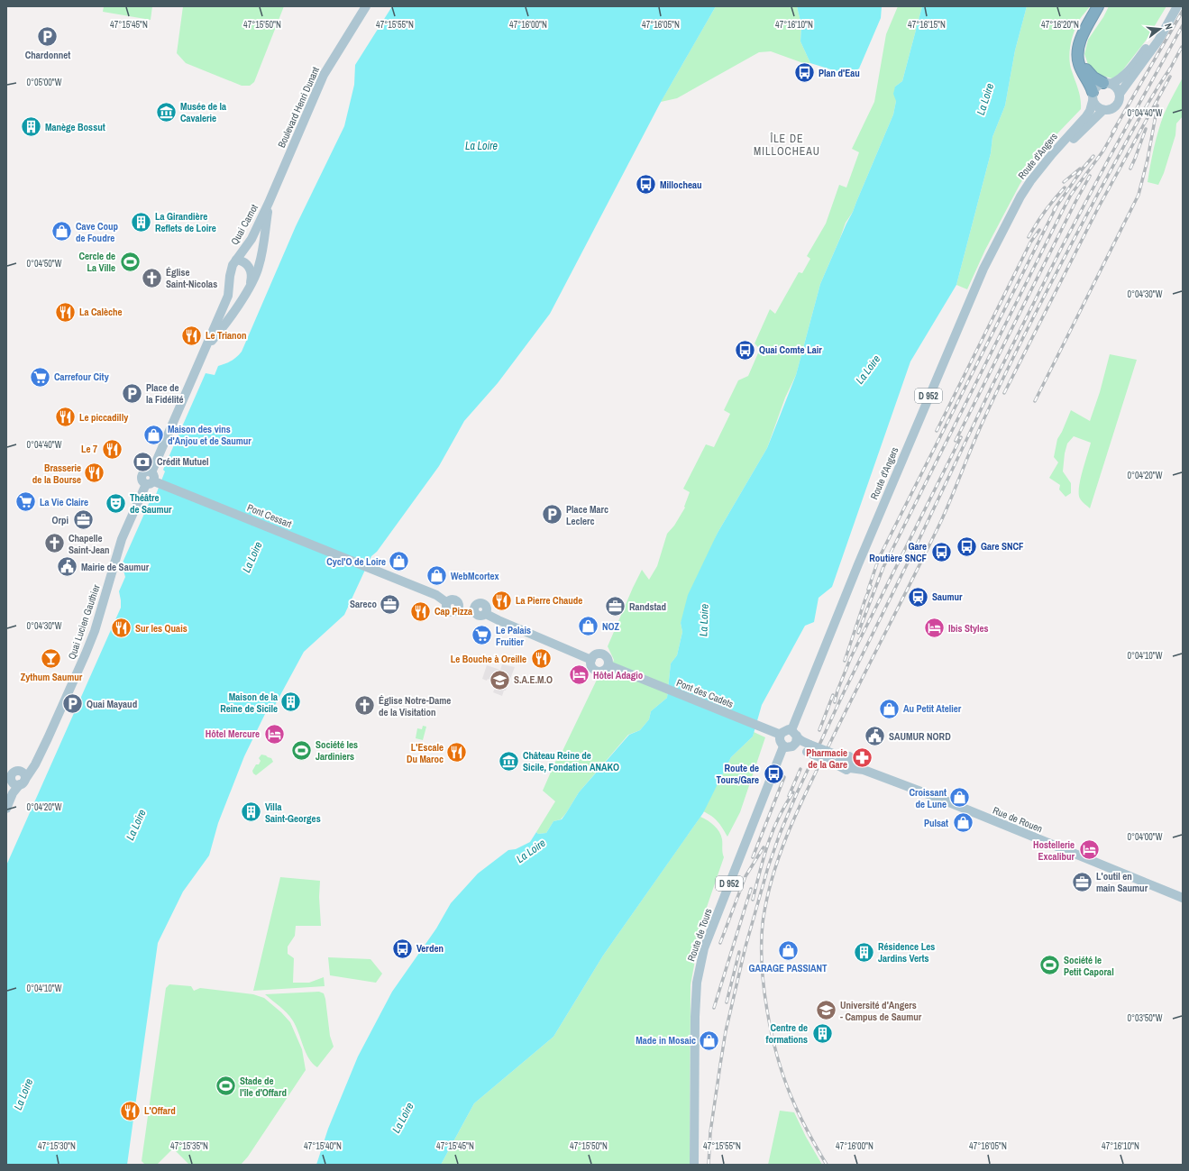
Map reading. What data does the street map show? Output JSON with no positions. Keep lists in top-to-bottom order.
{
  "streets": {
    "main road": [
      "Boulevard Henri Dunant",
      "Route d'Angers",
      "Quai Carnot",
      "D 952",
      "Pont Cessart",
      "Quai Lucien Gauthier",
      "Pont des Cadets",
      "Rue de Rouen",
      "Route de Tours"
    ]
  },
  "crossings": [
    ["Boulevard Henri Dunant", "Quai Carnot"],
    ["Route d'Angers", "Pont des Cadets"],
    ["Route d'Angers", "Route de Tours"],
    ["Quai Carnot", "Pont Cessart"],
    ["Quai Carnot", "Quai Lucien Gauthier"],
    ["Pont Cessart", "Quai Lucien Gauthier"],
    ["Pont Cessart", "Pont des Cadets"],
    ["Pont des Cadets", "Route de Tours"]
  ],
  "districts": ["ÎLE DE MILLOCHEAU"],
  "water": ["La Loire"],
  "places": {
    "parking": [
      "Chardonnet",
      "Place de la Fidélité",
      "Place Marc Leclerc",
      "Quai Mayaud"
    ],
    "bus stop": [
      "Plan d'Eau",
      "Millocheau",
      "Quai Comte Lair",
      "Gare SNCF",
      "Gare Routière SNCF",
      "Route de Tours/Gare",
      "Verden"
    ],
    "museum": ["Musée de la Cavalerie", "Château Reine de Sicile, Fondation ANAKO"],
    "building": [
      "Manège Bossut",
      "La Girandière Reflets de Loire",
      "Maison de la Reine de Sicile",
      "Villa Saint-Georges",
      "Résidence Les Jardins Verts",
      "Centre de formations"
    ],
    "shop": [
      "Cave Coup de Foudre",
      "Maison des vins d'Anjou et de Saumur",
      "Cycl'O de Loire",
      "WebMcortex",
      "NOZ",
      "Au Petit Atelier",
      "Croissant de Lune",
      "Pulsat",
      "GARAGE PASSIANT",
      "Made in Mosaic"
    ],
    "sports": [
      "Cercle de La Ville",
      "Société les Jardiniers",
      "Société le Petit Caporal",
      "Stade de l'île d'Offard"
    ],
    "church": ["Église Saint-Nicolas", "Chapelle Saint-Jean", "Église Notre-Dame de la Visitation"],
    "restaurant": [
      "La Calèche",
      "Le Trianon",
      "Le piccadilly",
      "Le 7",
      "Brasserie de la Bourse",
      "La Pierre Chaude",
      "Cap Pizza",
      "Sur les Quais",
      "Le Bouche à Oreille",
      "L'Escale Du Maroc",
      "L'Offard"
    ],
    "supermarket": ["Carrefour City", "La Vie Claire", "Le Palais Fruitier"],
    "bank": ["Crédit Mutuel"],
    "theatre": ["Théâtre de Saumur"],
    "office": [
      "Orpi",
      "Sareco",
      "Randstad",
      "L'outil en main Saumur"
    ],
    "public building": ["Mairie de Saumur", "SAUMUR NORD"],
    "station": ["Saumur"],
    "hotel": [
      "Ibis Styles",
      "Hôtel Adagio",
      "Hôtel Mercure",
      "Hostellerie Excalibur"
    ],
    "bar": ["Zythum Saumur"],
    "school or university": ["S.A.E.M.O", "Université d'Angers - Campus de Saumur"],
    "pharmacy": ["Pharmacie de la Gare"]
  },
  "north": "right",
  "coordinates": [
    "47°15'45\"N",
    "47°15'50\"N",
    "47°15'55\"N",
    "47°16'00\"N",
    "47°16'05\"N",
    "47°16'10\"N",
    "47°16'15\"N",
    "47°16'20\"N",
    "0°05'00\"W",
    "0°04'40\"W",
    "0°04'50\"W",
    "0°04'30\"W",
    "0°04'20\"W",
    "0°04'10\"W",
    "0°04'00\"W",
    "0°03'50\"W",
    "47°15'30\"N",
    "47°15'35\"N",
    "47°15'40\"N"
  ]
}
